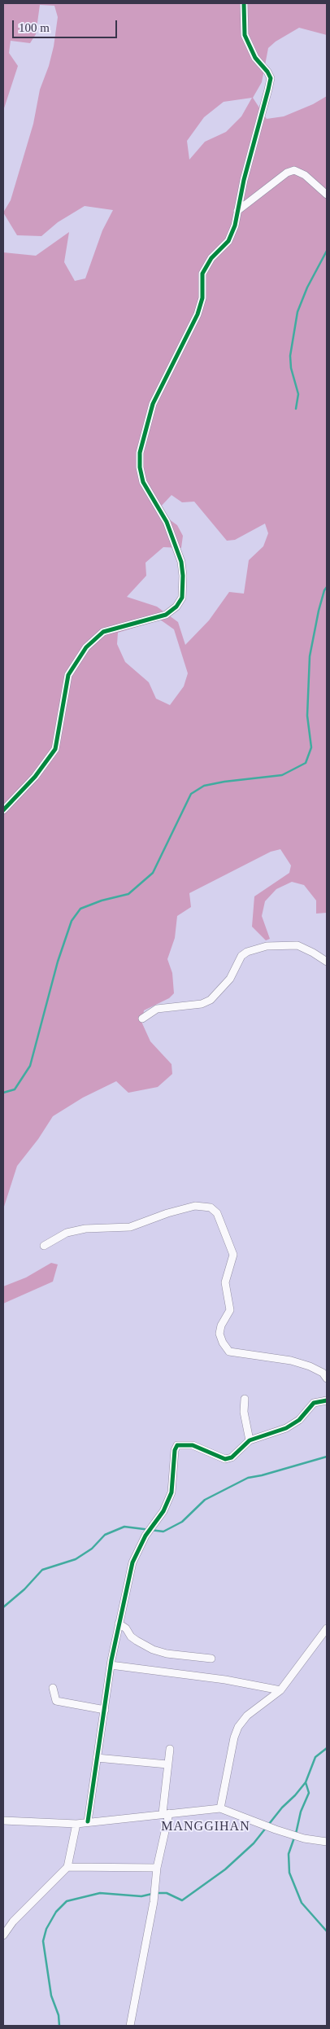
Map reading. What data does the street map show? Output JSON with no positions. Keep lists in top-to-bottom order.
{
  "districts": ["MANGGIHAN"],
  "scale_bar": "100 m"
}
